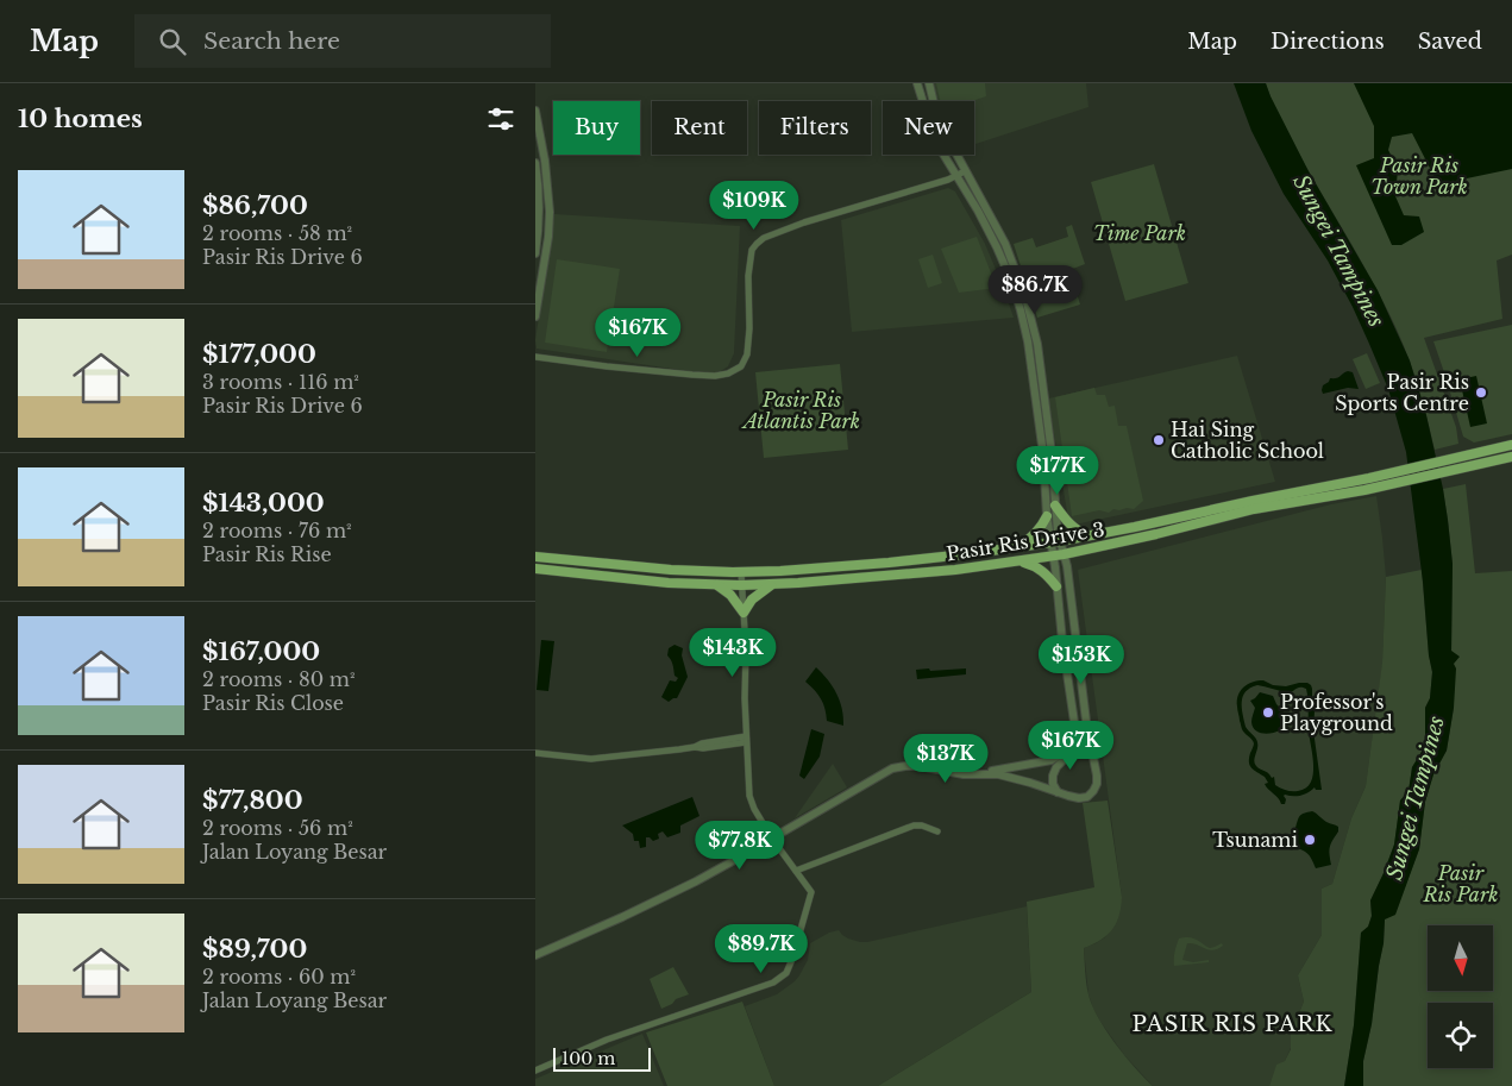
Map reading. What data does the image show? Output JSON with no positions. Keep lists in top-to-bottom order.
{
  "streets": {
    "main road": ["Pasir Ris Drive 3"]
  },
  "districts": ["PASIR RIS PARK"],
  "water": ["Sungei Tampines"],
  "parks": [
    "Pasir Ris Town Park",
    "Time Park",
    "Pasir Ris Atlantis Park",
    "Pasir Ris Park"
  ],
  "places": [
    "Pasir Ris Sports Centre",
    "Hai Sing Catholic School",
    "Professor's Playground",
    "Tsunami"
  ],
  "scale_bar": "100 m",
  "north": "bottom",
  "page": {
    "header": "Map",
    "search": "Search here",
    "nav": ["Map", "Directions", "Saved"],
    "heading": "10 homes",
    "chip": [
      "Buy",
      "Rent",
      "Filters",
      "New"
    ],
    "list": [
      {
        "name": "$86,700",
        "note": "2 rooms · 58 m² · Pasir Ris Drive 6"
      },
      {
        "name": "$177,000",
        "note": "3 rooms · 116 m² · Pasir Ris Drive 6"
      },
      {
        "name": "$143,000",
        "note": "2 rooms · 76 m² · Pasir Ris Rise"
      },
      {
        "name": "$167,000",
        "note": "2 rooms · 80 m² · Pasir Ris Close"
      },
      {
        "name": "$77,800",
        "note": "2 rooms · 56 m² · Jalan Loyang Besar"
      },
      {
        "name": "$89,700",
        "note": "2 rooms · 60 m² · Jalan Loyang Besar"
      }
    ],
    "price": [
      "$109K",
      "$86.7K",
      "$167K",
      "$177K",
      "$143K",
      "$153K",
      "$167K",
      "$137K",
      "$77.8K",
      "$89.7K"
    ],
    "scale": "100 m"
  }
}
